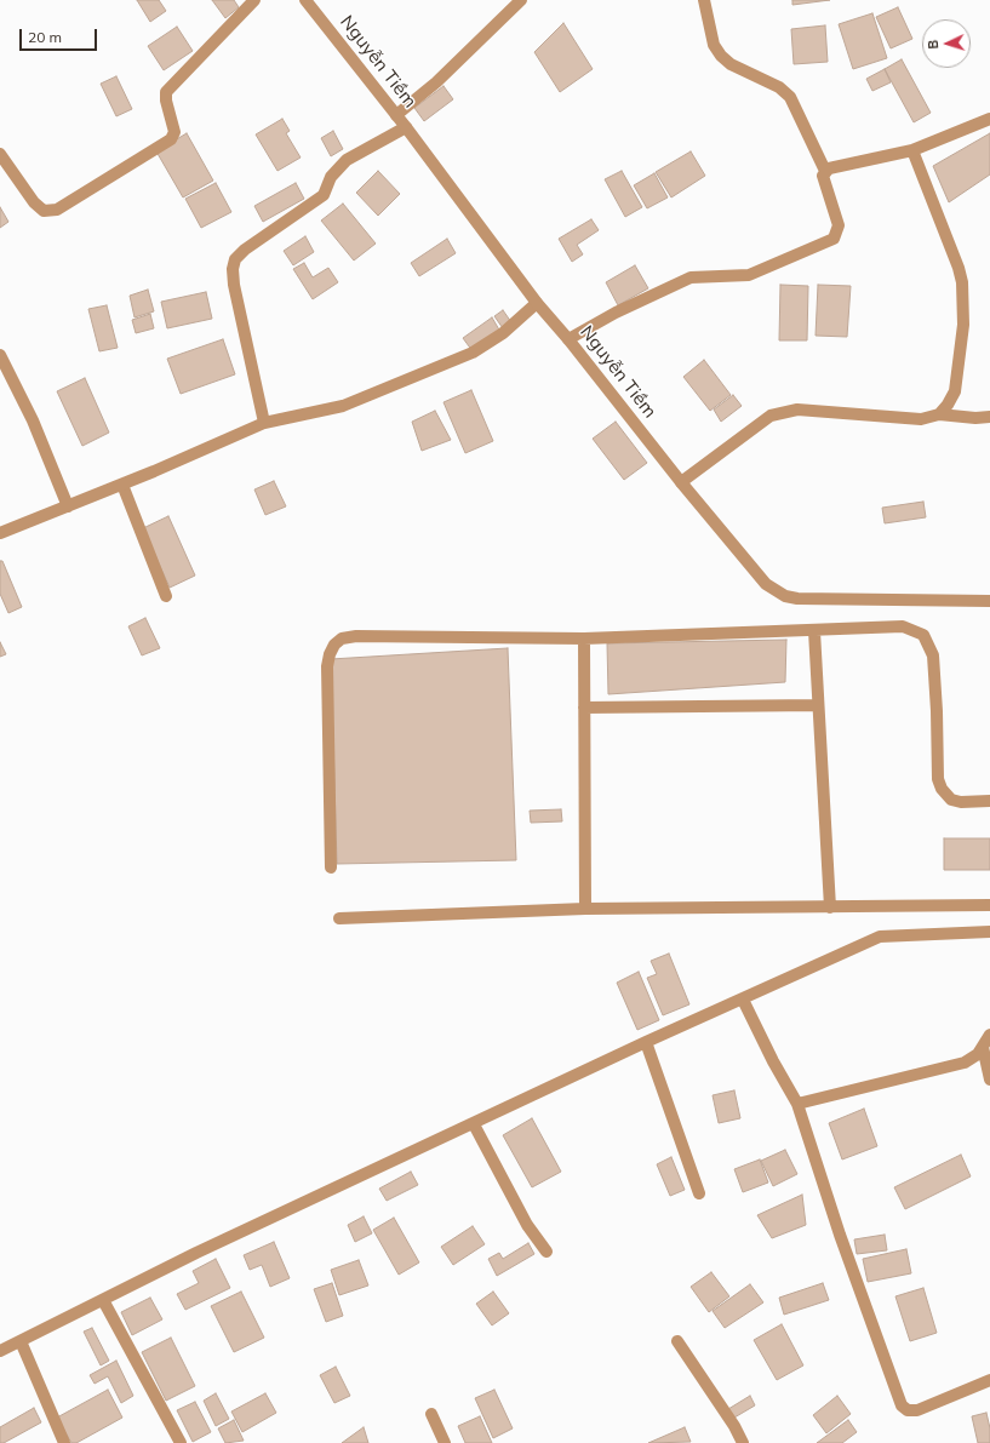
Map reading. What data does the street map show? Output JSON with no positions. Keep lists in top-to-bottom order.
{
  "streets": {
    "street": ["Nguyễn Tiềm"]
  },
  "scale_bar": "20 m",
  "north": "left"
}
